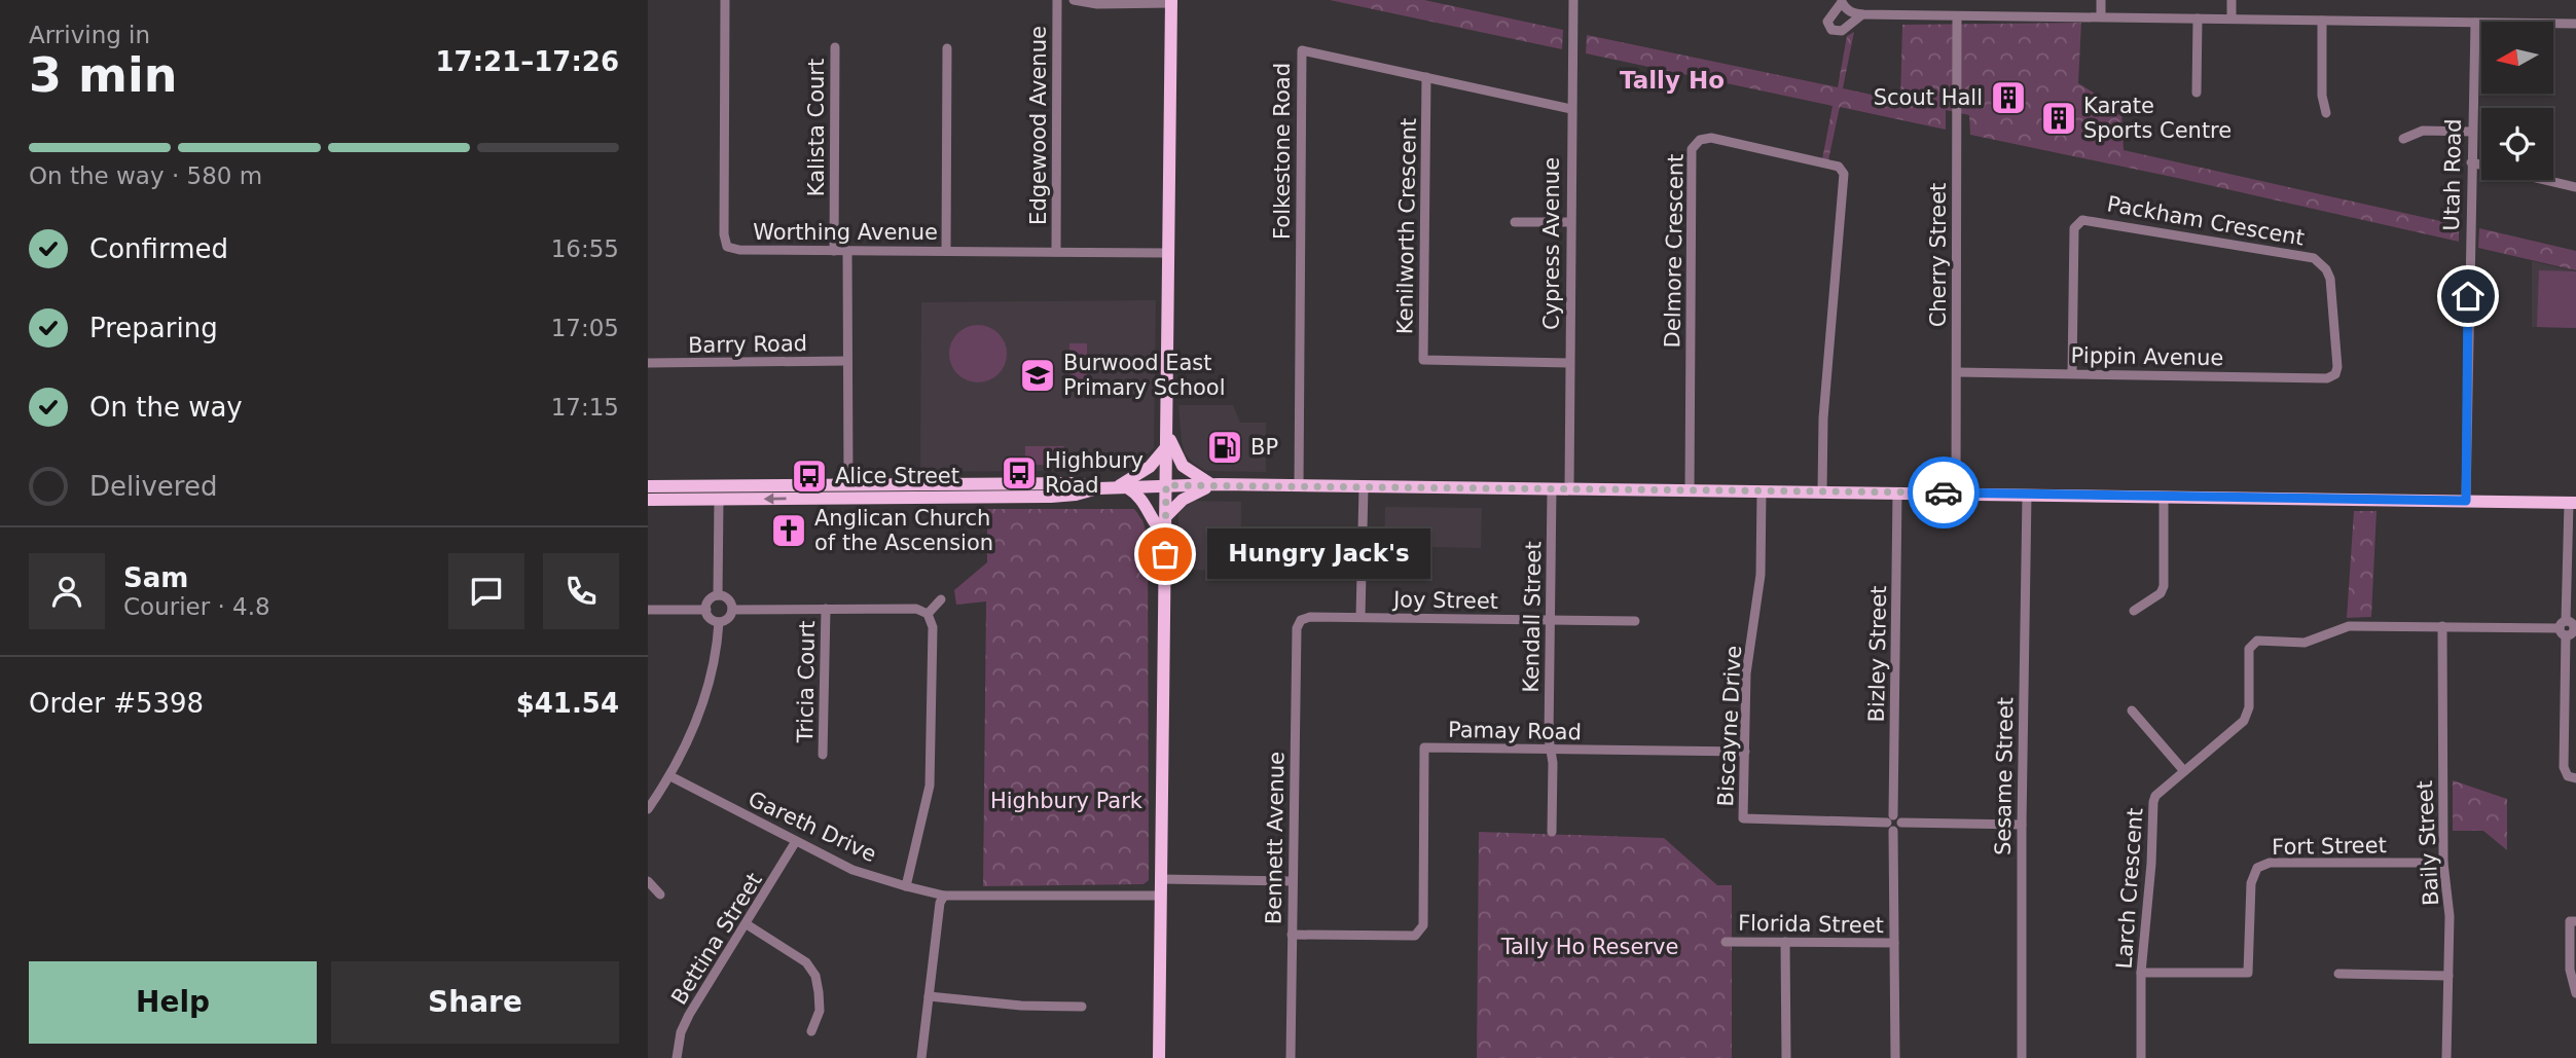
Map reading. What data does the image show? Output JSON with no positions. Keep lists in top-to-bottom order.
{
  "streets": {
    "street": [
      "Edgewood Avenue",
      "Kalista Court",
      "Folkestone Road",
      "Utah Road",
      "Packham Crescent",
      "Kenilworth Crescent",
      "Worthing Avenue",
      "Cypress Avenue",
      "Delmore Crescent",
      "Cherry Street",
      "Barry Road",
      "Pippin Avenue",
      "Joy Street",
      "Kendall Street",
      "Bizley Street",
      "Tricia Court",
      "Biscayne Drive",
      "Pamay Road",
      "Sesame Street",
      "Gareth Drive",
      "Bennett Avenue",
      "Baily Street",
      "Fort Street",
      "Larch Crescent",
      "Florida Street",
      "Bettina Street"
    ]
  },
  "crossings": [
    ["Edgewood Avenue", "Worthing Avenue"],
    ["Kalista Court", "Worthing Avenue"],
    ["Folkestone Road", "Kenilworth Crescent"],
    ["Folkestone Road", "Cypress Avenue"],
    ["Packham Crescent", "Pippin Avenue"],
    ["Kenilworth Crescent", "Cypress Avenue"],
    ["Cherry Street", "Pippin Avenue"],
    ["Joy Street", "Kendall Street"],
    ["Joy Street", "Bennett Avenue"],
    ["Kendall Street", "Pamay Road"],
    ["Bizley Street", "Biscayne Drive"],
    ["Bizley Street", "Florida Street"],
    ["Biscayne Drive", "Pamay Road"],
    ["Pamay Road", "Bennett Avenue"],
    ["Gareth Drive", "Bettina Street"],
    ["Baily Street", "Fort Street"],
    ["Baily Street", "Larch Crescent"],
    ["Fort Street", "Larch Crescent"]
  ],
  "districts": ["Tally Ho"],
  "parks": ["Highbury Park", "Tally Ho Reserve"],
  "places": {
    "building": ["Scout Hall", "Karate Sports Centre"],
    "school or university": ["Burwood East Primary School"],
    "fuel station": ["BP"],
    "bus stop": ["Highbury Road", "Alice Street"],
    "church": ["Anglican Church of the Ascension"],
    "other": ["Hungry Jack's"]
  },
  "north": "left",
  "page": {
    "heading": ["3 min", "Arriving in", "17:21–17:26"],
    "panel": [
      "Sam",
      "Courier · 4.8",
      "Order #5398",
      "$41.54"
    ],
    "bar": "On the way · 580 m",
    "list": [
      ["Confirmed", "16:55"],
      ["Preparing", "17:05"],
      ["On the way", "17:15"],
      "Delivered"
    ],
    "bubble": "Hungry Jack's",
    "buttons": ["Help", "Share"]
  }
}
